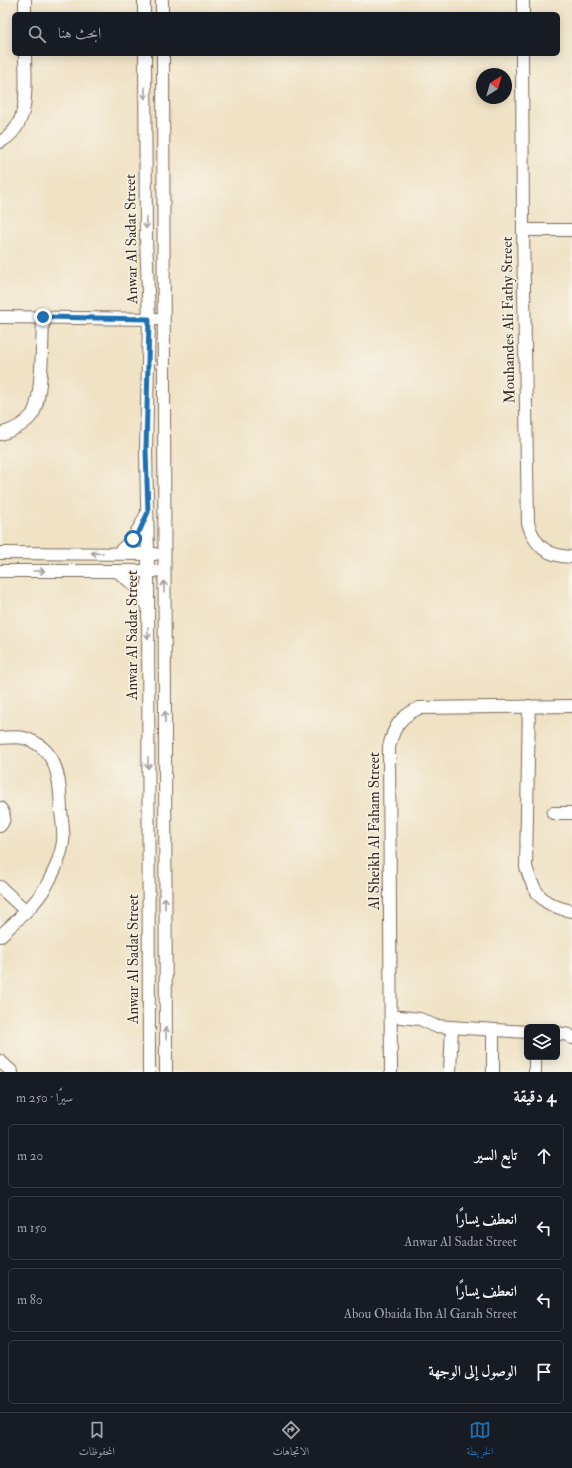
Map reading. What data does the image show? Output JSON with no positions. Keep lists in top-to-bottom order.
{
  "streets": {
    "street": ["Anwar Al Sadat Street", "Mouhandes Ali Fathy Street", "Al Sheikh Al Faham Street"]
  },
  "north": "top right",
  "page": {
    "search": "ابحث هنا",
    "heading": ["4 دقيقة", "سيرًا · 250 m"],
    "list": [
      ["تابع السير", "20 m"],
      ["انعطف يسارًا", "Anwar Al Sadat Street", "150 m"],
      ["انعطف يسارًا", "Abou Obaida Ibn Al Garah Street", "80 m"],
      "الوصول إلى الوجهة"
    ],
    "nav": ["الخريطة", "الاتجاهات", "المحفوظات"]
  }
}
